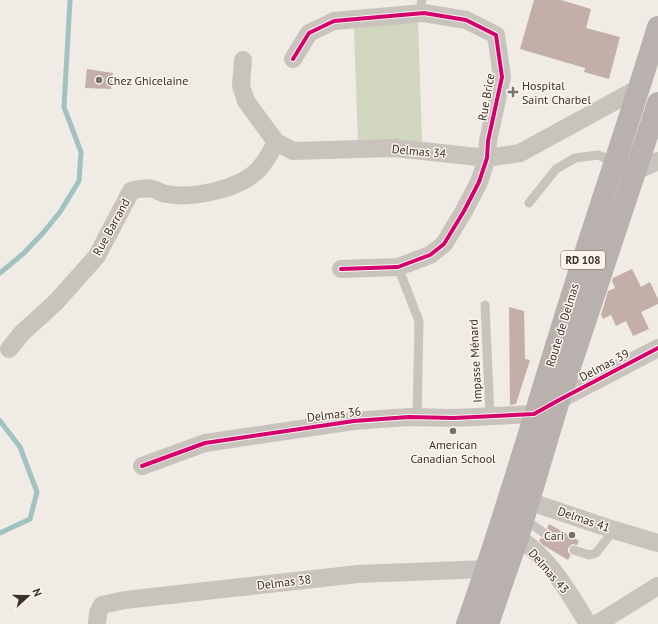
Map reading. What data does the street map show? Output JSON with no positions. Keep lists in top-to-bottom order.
{
  "streets": {
    "main road": ["RD 108", "Route de Delmas"],
    "street": [
      "Rue Brice",
      "Delmas 34",
      "Rue Barrand",
      "Delmas 39",
      "Delmas 36",
      "Delmas 41",
      "Delmas 43",
      "Delmas 38"
    ],
    "lane": ["Impasse Ménard"]
  },
  "crossings": [
    ["Rue Brice", "Delmas 34"],
    ["Delmas 34", "Rue Barrand"],
    ["Delmas 34", "Route de Delmas"],
    ["Route de Delmas", "Delmas 39"],
    ["Route de Delmas", "Delmas 36"],
    ["Route de Delmas", "Delmas 41"],
    ["Route de Delmas", "Delmas 43"],
    ["Route de Delmas", "Delmas 38"],
    ["Impasse Ménard", "Delmas 36"],
    ["Delmas 39", "Delmas 36"],
    ["Delmas 41", "Delmas 43"]
  ],
  "places": {
    "other": ["Chez Ghicelaine", "American Canadian School", "Cari"],
    "health": ["Hospital Saint Charbel"]
  },
  "north": "right"
}
